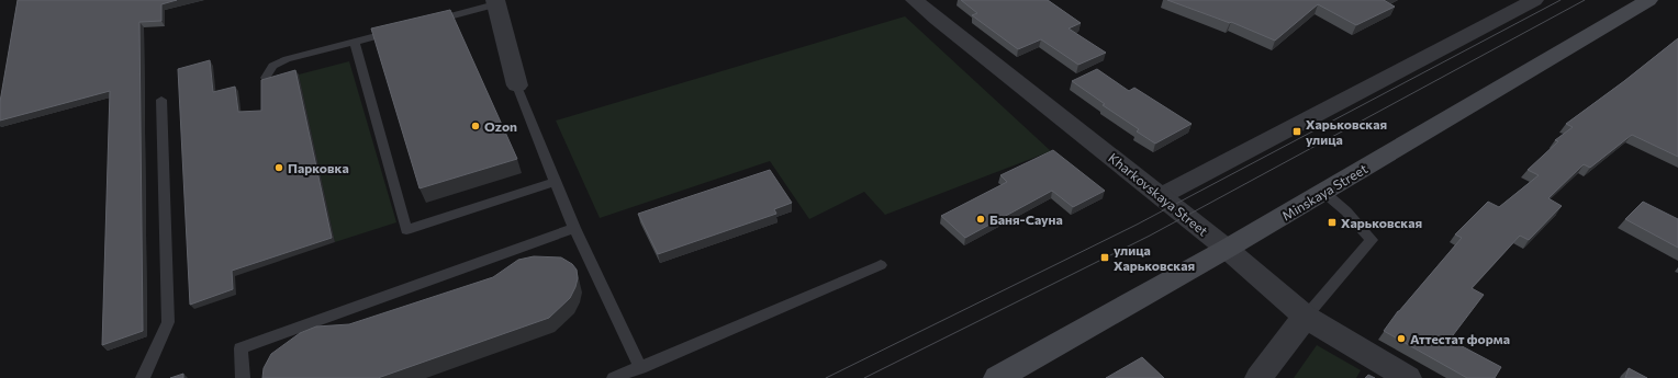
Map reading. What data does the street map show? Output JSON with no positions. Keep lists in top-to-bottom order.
{
  "streets": {
    "main road": ["Minskaya Street"],
    "street": ["Kharkovskaya Street"]
  },
  "crossings": [
    ["Minskaya Street", "Kharkovskaya Street"]
  ],
  "places": {
    "other": [
      "Ozon",
      "Парковка",
      "Баня-Сауна",
      "Аттестат форма"
    ],
    "transit": ["Харьковская улица", "Харьковская", "улица Харьковская"]
  }
}
